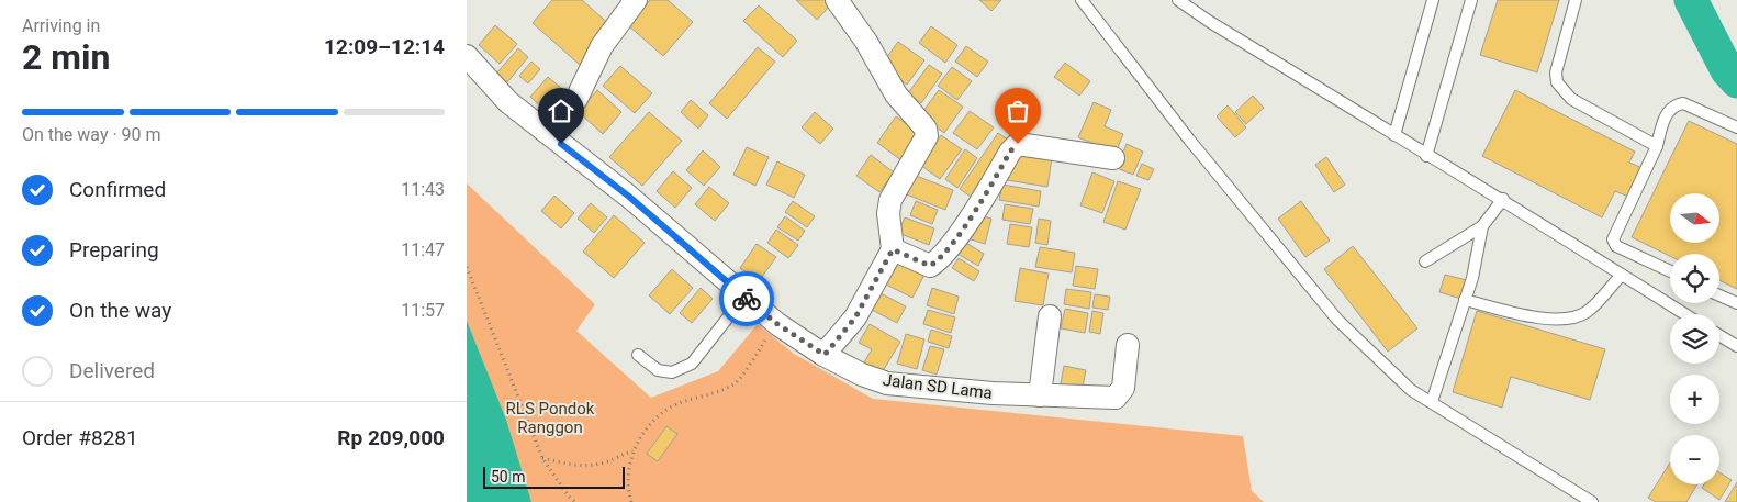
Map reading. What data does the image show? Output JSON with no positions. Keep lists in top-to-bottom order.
{
  "streets": {
    "street": ["Jalan SD Lama"]
  },
  "parks": ["RLS Pondok Ranggon"],
  "scale_bar": "50 m",
  "north": "right",
  "page": {
    "heading": ["2 min", "Arriving in", "12:09–12:14"],
    "panel": ["Order #8281", "Rp 209,000"],
    "bar": "On the way · 90 m",
    "list": [
      ["Confirmed", "11:43"],
      ["Preparing", "11:47"],
      ["On the way", "11:57"],
      "Delivered"
    ],
    "map_buttons": ["+", "−"],
    "scale": "50 m"
  }
}
